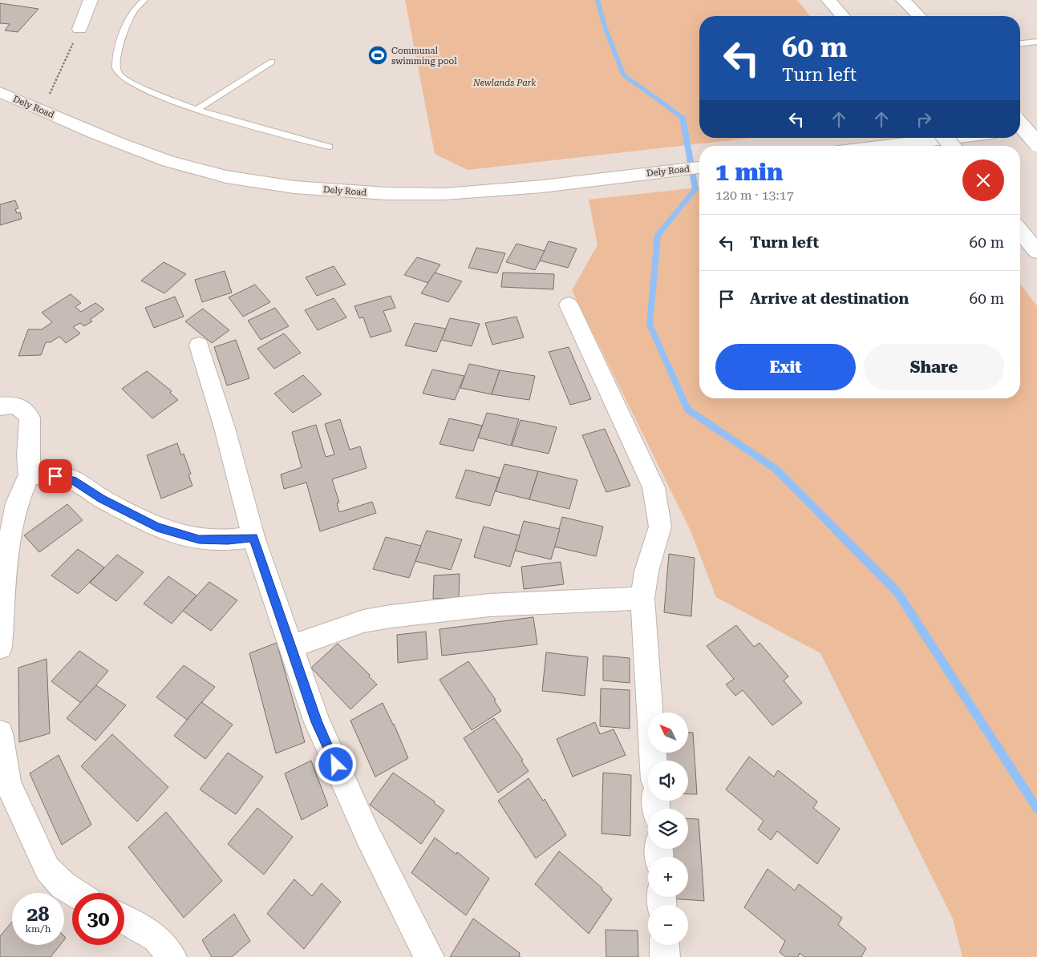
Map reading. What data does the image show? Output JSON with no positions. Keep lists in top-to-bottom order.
{
  "streets": {
    "main road": ["Dely Road"]
  },
  "parks": ["Newlands Park"],
  "places": {
    "sports": ["Communal swimming pool"]
  },
  "north": "top left",
  "page": {
    "turn": ["60 m", "Turn left"],
    "heading": ["1 min", "120 m · 13:17"],
    "list": [
      {
        "name": "Turn left",
        "value": "60 m"
      },
      {
        "name": "Arrive at destination",
        "value": "60 m"
      }
    ],
    "buttons": ["Exit", "Share"],
    "map_buttons": ["+", "−"],
    "speed": "28 km/h",
    "limit": "30"
  }
}
